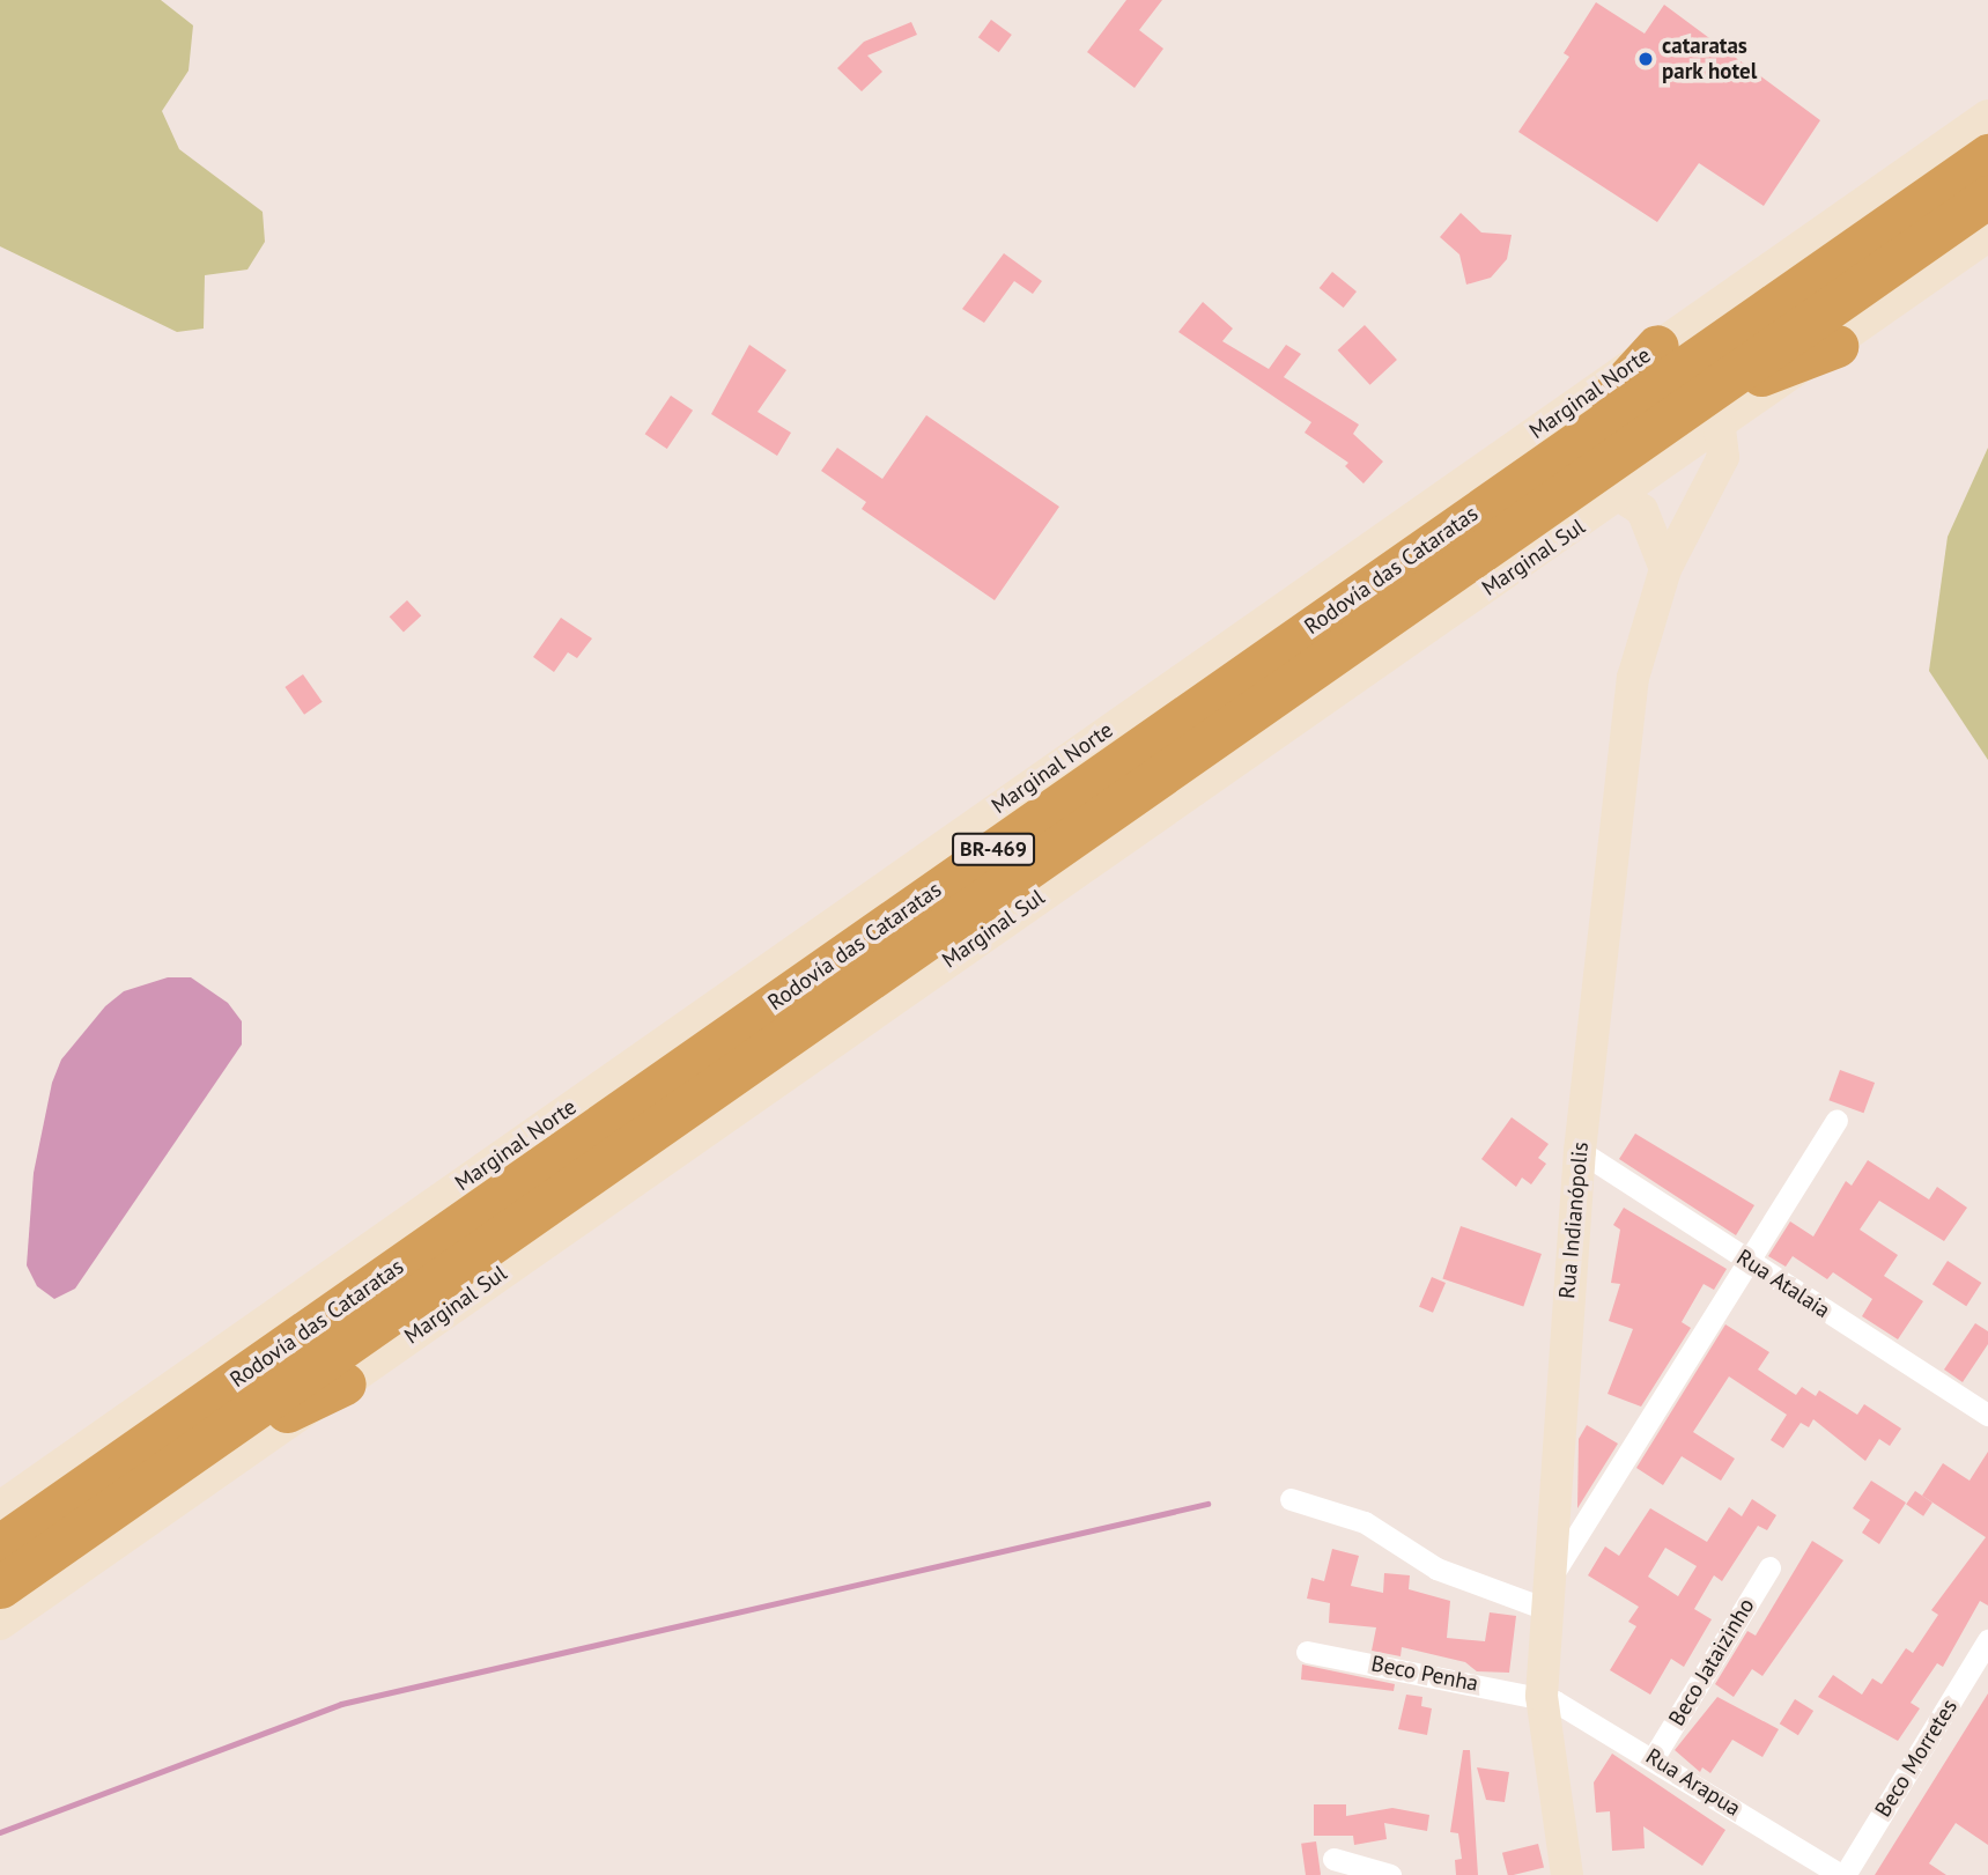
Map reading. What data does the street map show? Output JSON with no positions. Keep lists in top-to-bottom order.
{
  "streets": {
    "highway": ["Rodovía das Cataratas", "BR-469"],
    "street": [
      "Marginal Norte",
      "Marginal Sul",
      "Rua Indianópolis",
      "Rua Atalaia",
      "Beco Jataizinho",
      "Beco Penha",
      "Beco Morretes",
      "Rua Arapua"
    ]
  },
  "crossings": [
    ["Marginal Sul", "Rodovía das Cataratas"],
    ["Marginal Sul", "Rua Indianópolis"],
    ["Rodovía das Cataratas", "Rua Indianópolis"],
    ["Rua Indianópolis", "Rua Atalaia"],
    ["Rua Indianópolis", "Beco Penha"],
    ["Rua Indianópolis", "Rua Arapua"],
    ["Beco Jataizinho", "Rua Arapua"],
    ["Beco Penha", "Rua Arapua"],
    ["Beco Morretes", "Rua Arapua"]
  ],
  "places": ["cataratas park hotel"]
}
